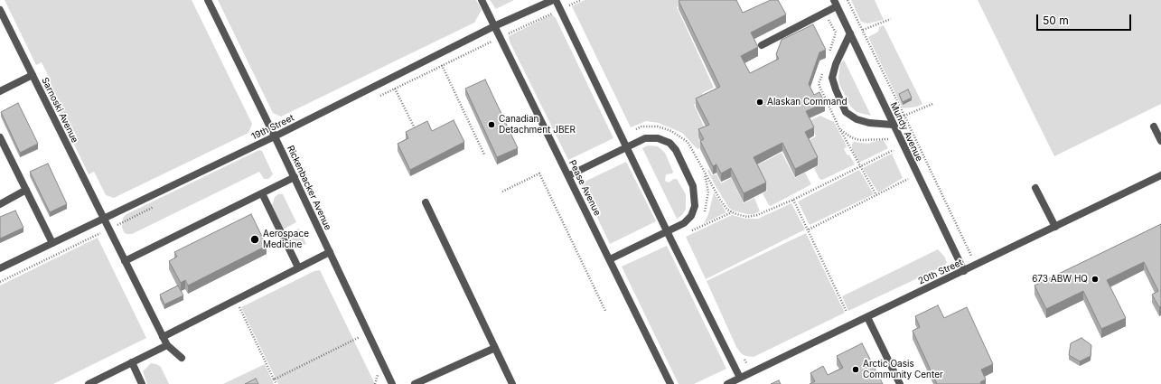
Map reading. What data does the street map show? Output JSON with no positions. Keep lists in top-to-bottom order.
{
  "streets": {
    "street": [
      "Sarnoski Avenue",
      "19th Street",
      "Mundy Avenue",
      "Rickenbacker Avenue",
      "Pease Avenue",
      "20th Street"
    ]
  },
  "crossings": [
    ["Sarnoski Avenue", "19th Street"],
    ["19th Street", "Rickenbacker Avenue"],
    ["19th Street", "Pease Avenue"],
    ["Mundy Avenue", "20th Street"]
  ],
  "places": [
    "Alaskan Command",
    "Canadian Detachment JBER",
    "Aerospace Medicine",
    "673 ABW HQ",
    "Arctic Oasis Community Center"
  ],
  "scale_bar": "50 m"
}
